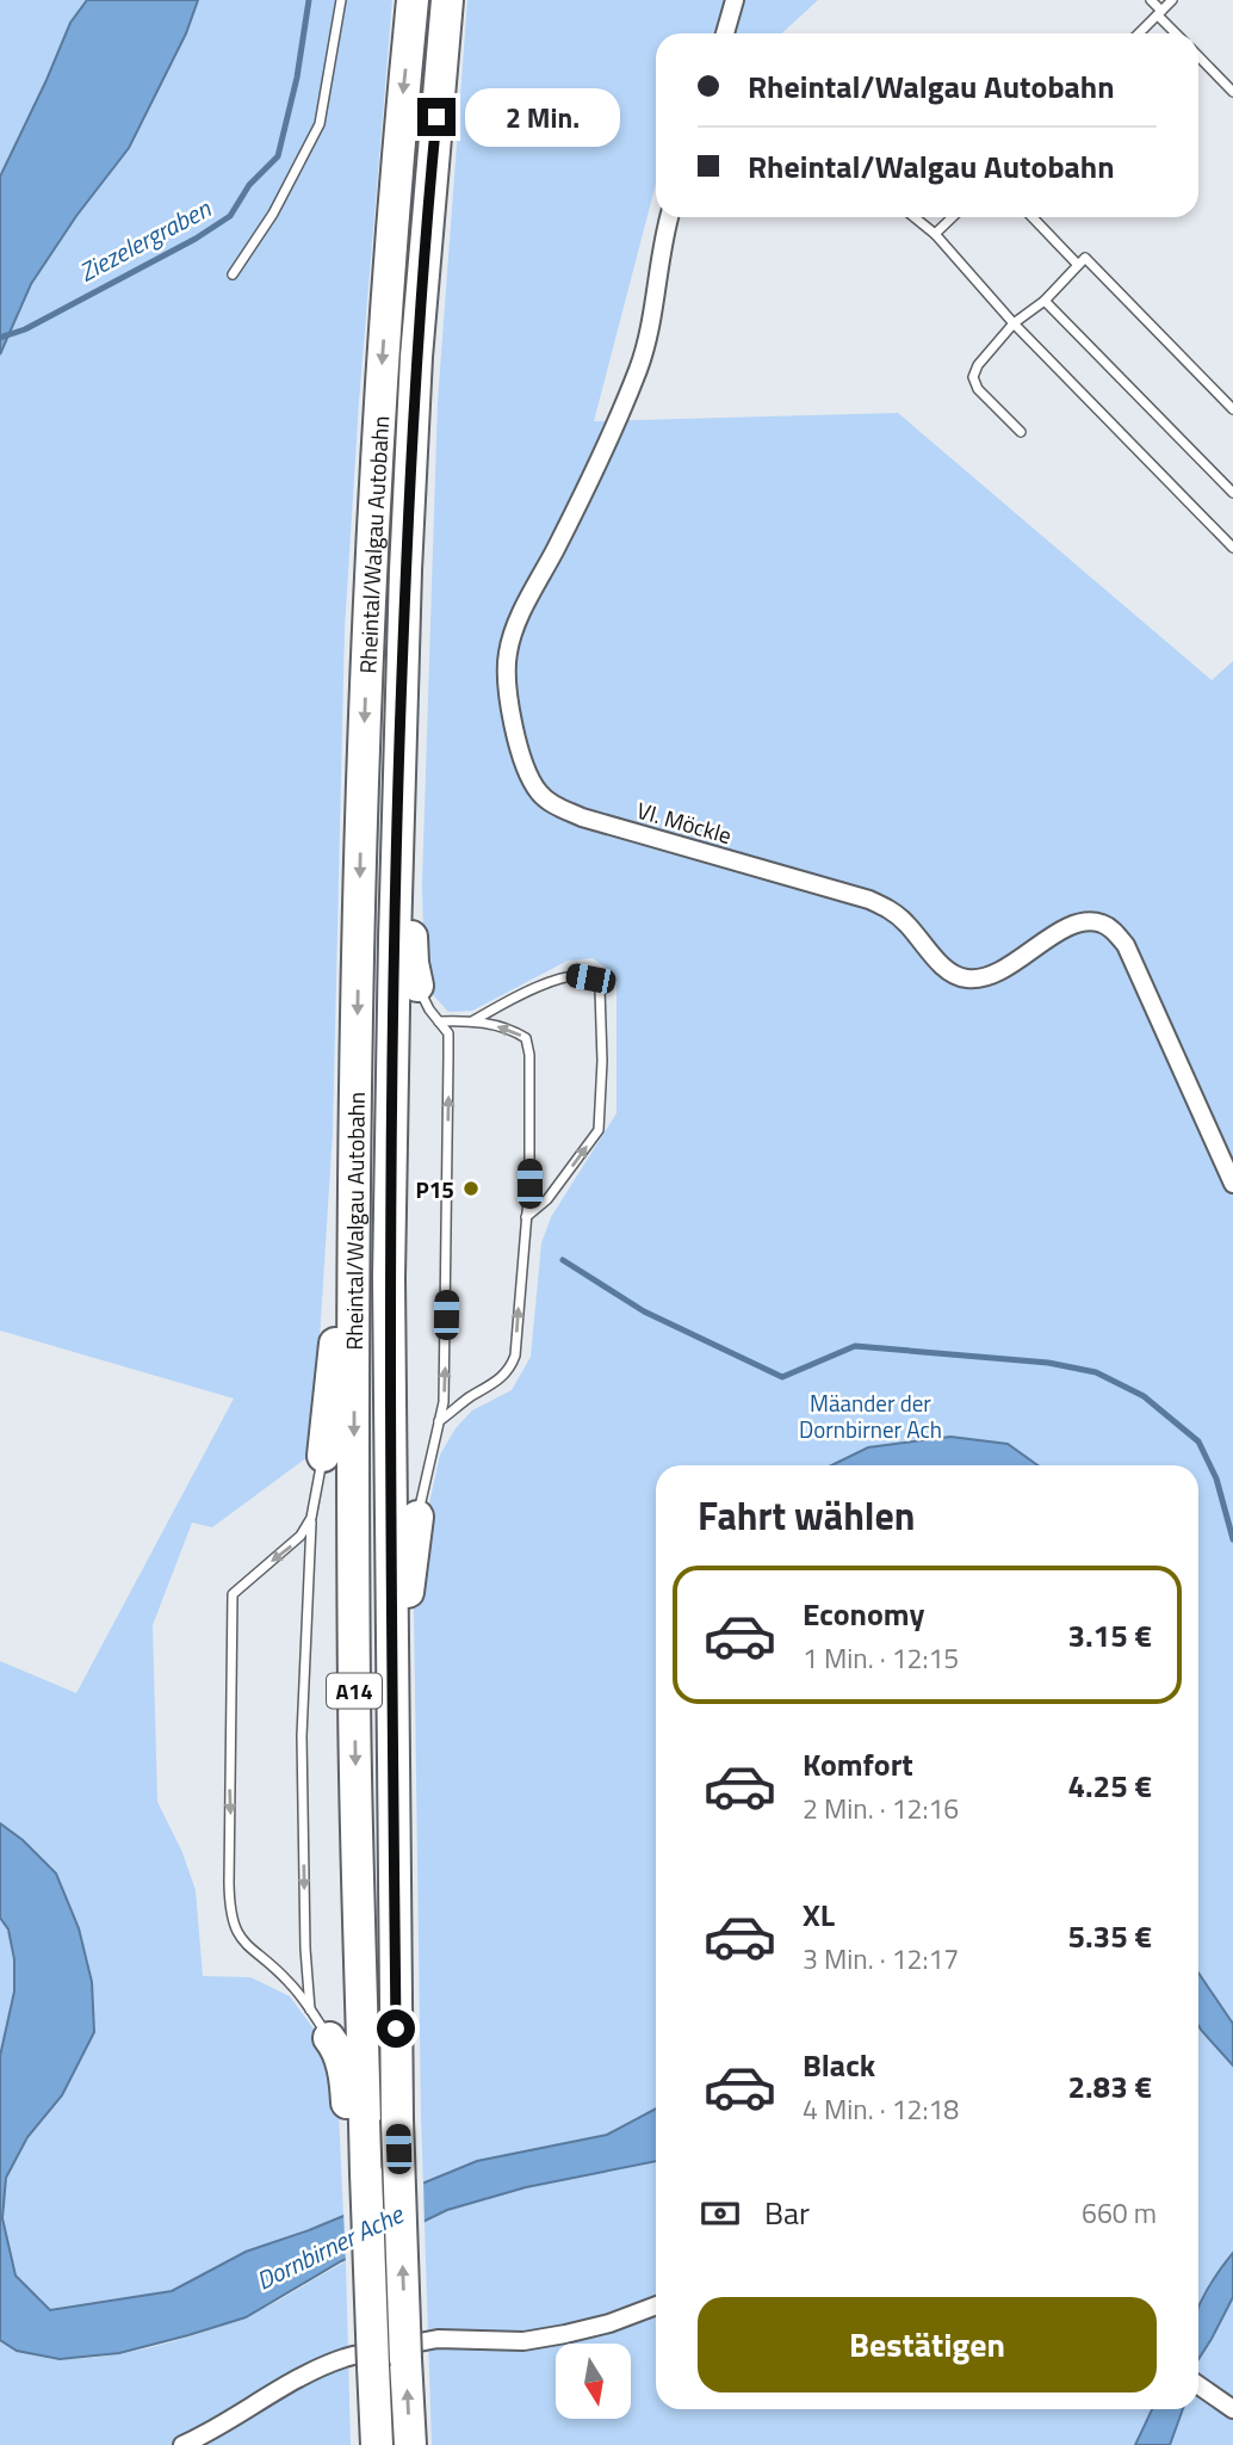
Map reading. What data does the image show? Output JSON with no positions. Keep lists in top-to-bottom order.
{
  "streets": {
    "highway": ["Rheintal/Walgau Autobahn", "A14"],
    "street": ["VI. Möckle"]
  },
  "water": ["Ziezelergraben", "Dornbirner Ache"],
  "parks": ["Mäander der Dornbirner Ach"],
  "places": ["P15"],
  "north": "bottom",
  "page": {
    "banner": ["Rheintal/Walgau Autobahn", "Rheintal/Walgau Autobahn"],
    "bubble": "2 Min.",
    "heading": "Fahrt wählen",
    "list": [
      {
        "name": "Economy",
        "note": "1 Min. · 12:15",
        "value": "3.15 €"
      },
      {
        "name": "Komfort",
        "note": "2 Min. · 12:16",
        "value": "4.25 €"
      },
      {
        "name": "XL",
        "note": "3 Min. · 12:17",
        "value": "5.35 €"
      },
      {
        "name": "Black",
        "note": "4 Min. · 12:18",
        "value": "2.83 €"
      }
    ],
    "pay": ["Bar", "660 m"],
    "buttons": "Bestätigen"
  }
}
